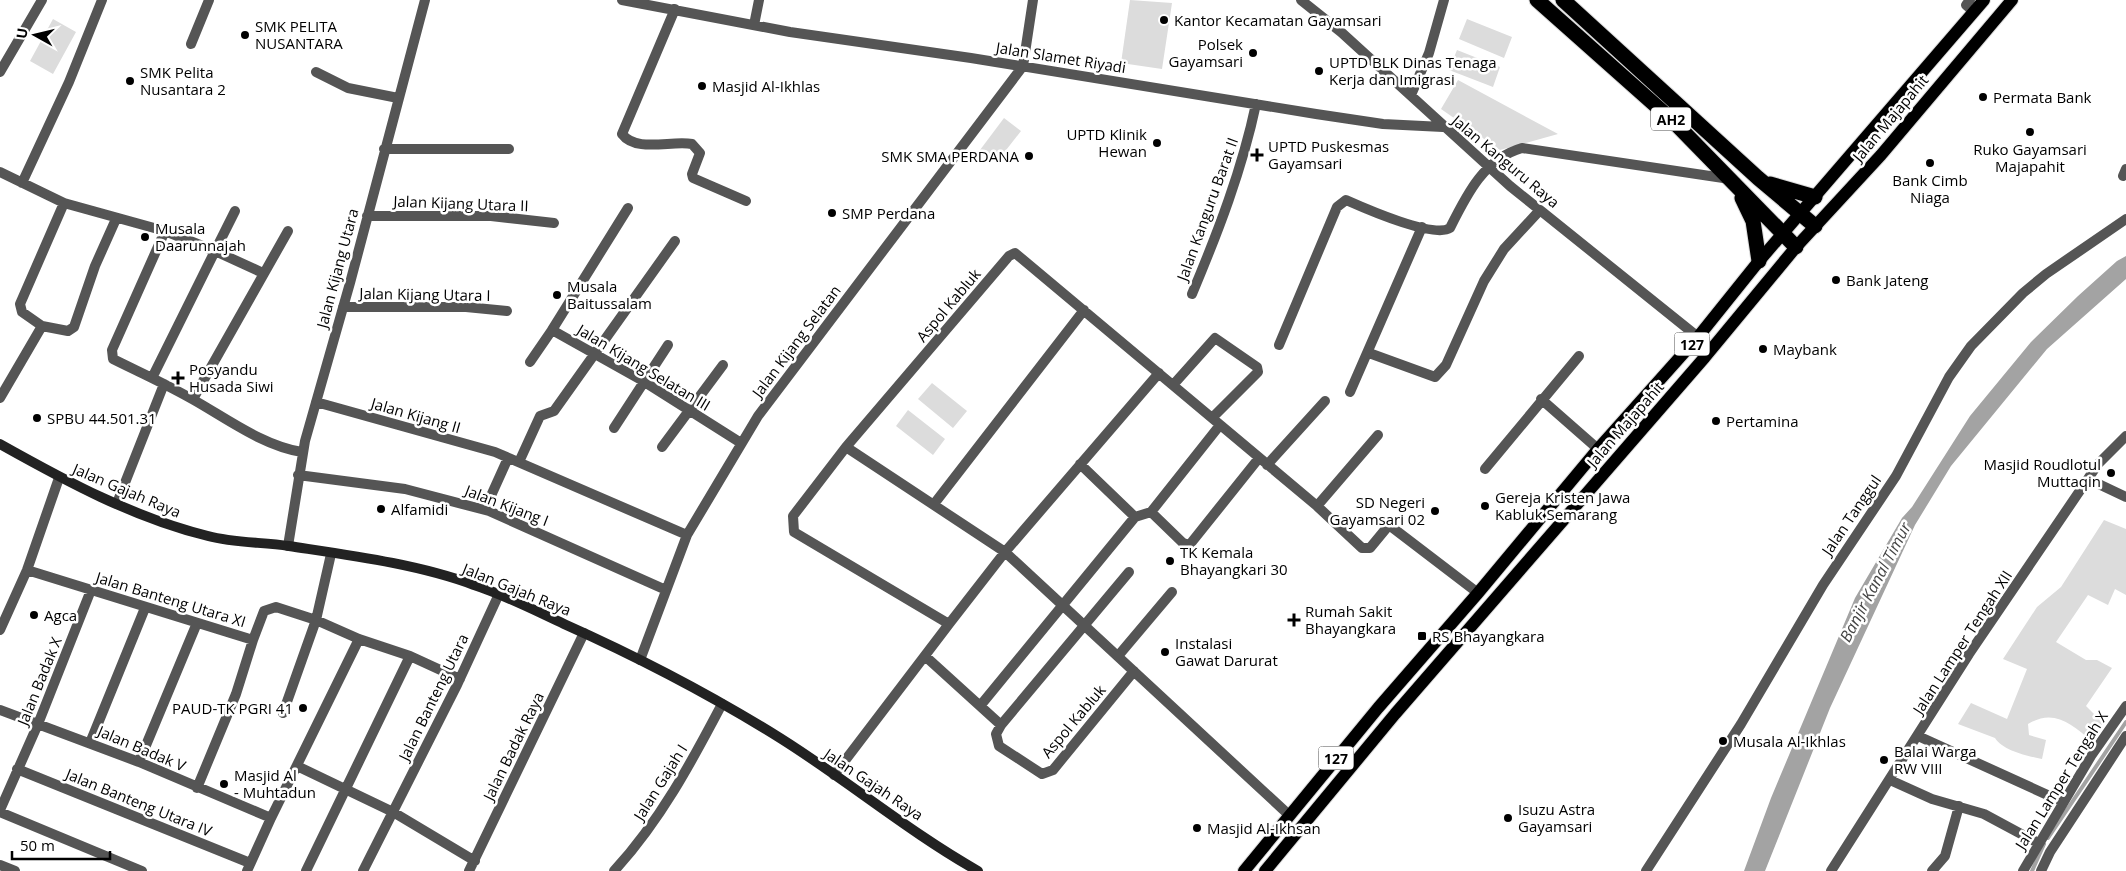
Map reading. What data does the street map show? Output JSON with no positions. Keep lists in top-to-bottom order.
{
  "streets": {
    "highway": ["AH2"],
    "main road": ["Jalan Majapahit", "127", "Jalan Gajah Raya"],
    "street": [
      "Jalan Slamet Riyadi",
      "Jalan Kanguru Raya",
      "Jalan Kijang Utara II",
      "Jalan Kanguru Barat II",
      "Jalan Kijang Utara",
      "Jalan Kijang Utara I",
      "Aspol Kabluk",
      "Jalan Kijang Selatan",
      "Jalan Kijang Selatan III",
      "Jalan Kijang II",
      "Jalan Kijang I",
      "Jalan Tanggul",
      "Jalan Banteng Utara XI",
      "Jalan Lamper Tengah XII",
      "Jalan Badak X",
      "Jalan Banteng Utara",
      "Jalan Badak Raya",
      "Jalan Badak V",
      "Jalan Lamper Tengah X",
      "Jalan Gajah I",
      "Jalan Banteng Utara IV"
    ]
  },
  "crossings": [
    ["Jalan Slamet Riyadi", "Jalan Kanguru Raya"],
    ["Jalan Slamet Riyadi", "Jalan Kanguru Barat II"],
    ["Jalan Slamet Riyadi", "Jalan Kijang Selatan"],
    ["Jalan Majapahit", "AH2"],
    ["Jalan Majapahit", "Jalan Kanguru Raya"],
    ["Jalan Majapahit", "Aspol Kabluk"],
    ["Jalan Kijang Utara II", "Jalan Kijang Utara"],
    ["Jalan Kijang Utara", "Jalan Kijang Utara I"],
    ["Jalan Kijang Utara", "Jalan Kijang II"],
    ["Jalan Kijang Utara", "Jalan Gajah Raya"],
    ["Jalan Kijang Utara", "Jalan Kijang I"],
    ["Jalan Kijang Selatan", "Jalan Kijang Selatan III"],
    ["Jalan Kijang Selatan", "Jalan Kijang II"],
    ["Jalan Kijang Selatan", "Jalan Gajah Raya"],
    ["Jalan Kijang Selatan", "Jalan Kijang I"],
    ["Jalan Gajah Raya", "Jalan Banteng Utara"],
    ["Jalan Gajah Raya", "Jalan Badak Raya"],
    ["Jalan Gajah Raya", "Jalan Gajah I"],
    ["Jalan Banteng Utara XI", "Jalan Badak X"],
    ["Jalan Banteng Utara XI", "Jalan Banteng Utara"],
    ["Jalan Badak X", "Jalan Badak V"],
    ["Jalan Badak X", "Jalan Banteng Utara IV"]
  ],
  "water": ["Banjir Kanal Timur"],
  "places": {
    "other": [
      "Kantor Kecamatan Gayamsari",
      "SMK PELITA NUSANTARA",
      "Polsek Gayamsari",
      "UPTD BLK Dinas Tenaga Kerja dan Imigrasi",
      "SMK Pelita Nusantara 2",
      "Masjid Al-Ikhlas",
      "Permata Bank",
      "Ruko Gayamsari Majapahit",
      "UPTD Klinik Hewan",
      "SMK SMA PERDANA",
      "Bank Cimb Niaga",
      "SMP Perdana",
      "Musala Daarunnajah",
      "Bank Jateng",
      "Musala Baitussalam",
      "Maybank",
      "SPBU 44.501.31",
      "Pertamina",
      "Masjid Roudlotul Muttaqin",
      "Gereja Kristen Jawa Kabluk Semarang",
      "Alfamidi",
      "SD Negeri Gayamsari 02",
      "TK Kemala Bhayangkari 30",
      "Agca",
      "Instalasi Gawat Darurat",
      "PAUD-TK PGRI 41",
      "Musala Al-Ikhlas",
      "Balai Warga RW VIII",
      "Masjid Al - Muhtadun",
      "Isuzu Astra Gayamsari",
      "Masjid Al-Ikhsan"
    ],
    "health": ["UPTD Puskesmas Gayamsari", "Posyandu Husada Siwi", "Rumah Sakit Bhayangkara"],
    "transit": ["RS Bhayangkara"]
  },
  "scale_bar": "50 m",
  "north": "left"
}
